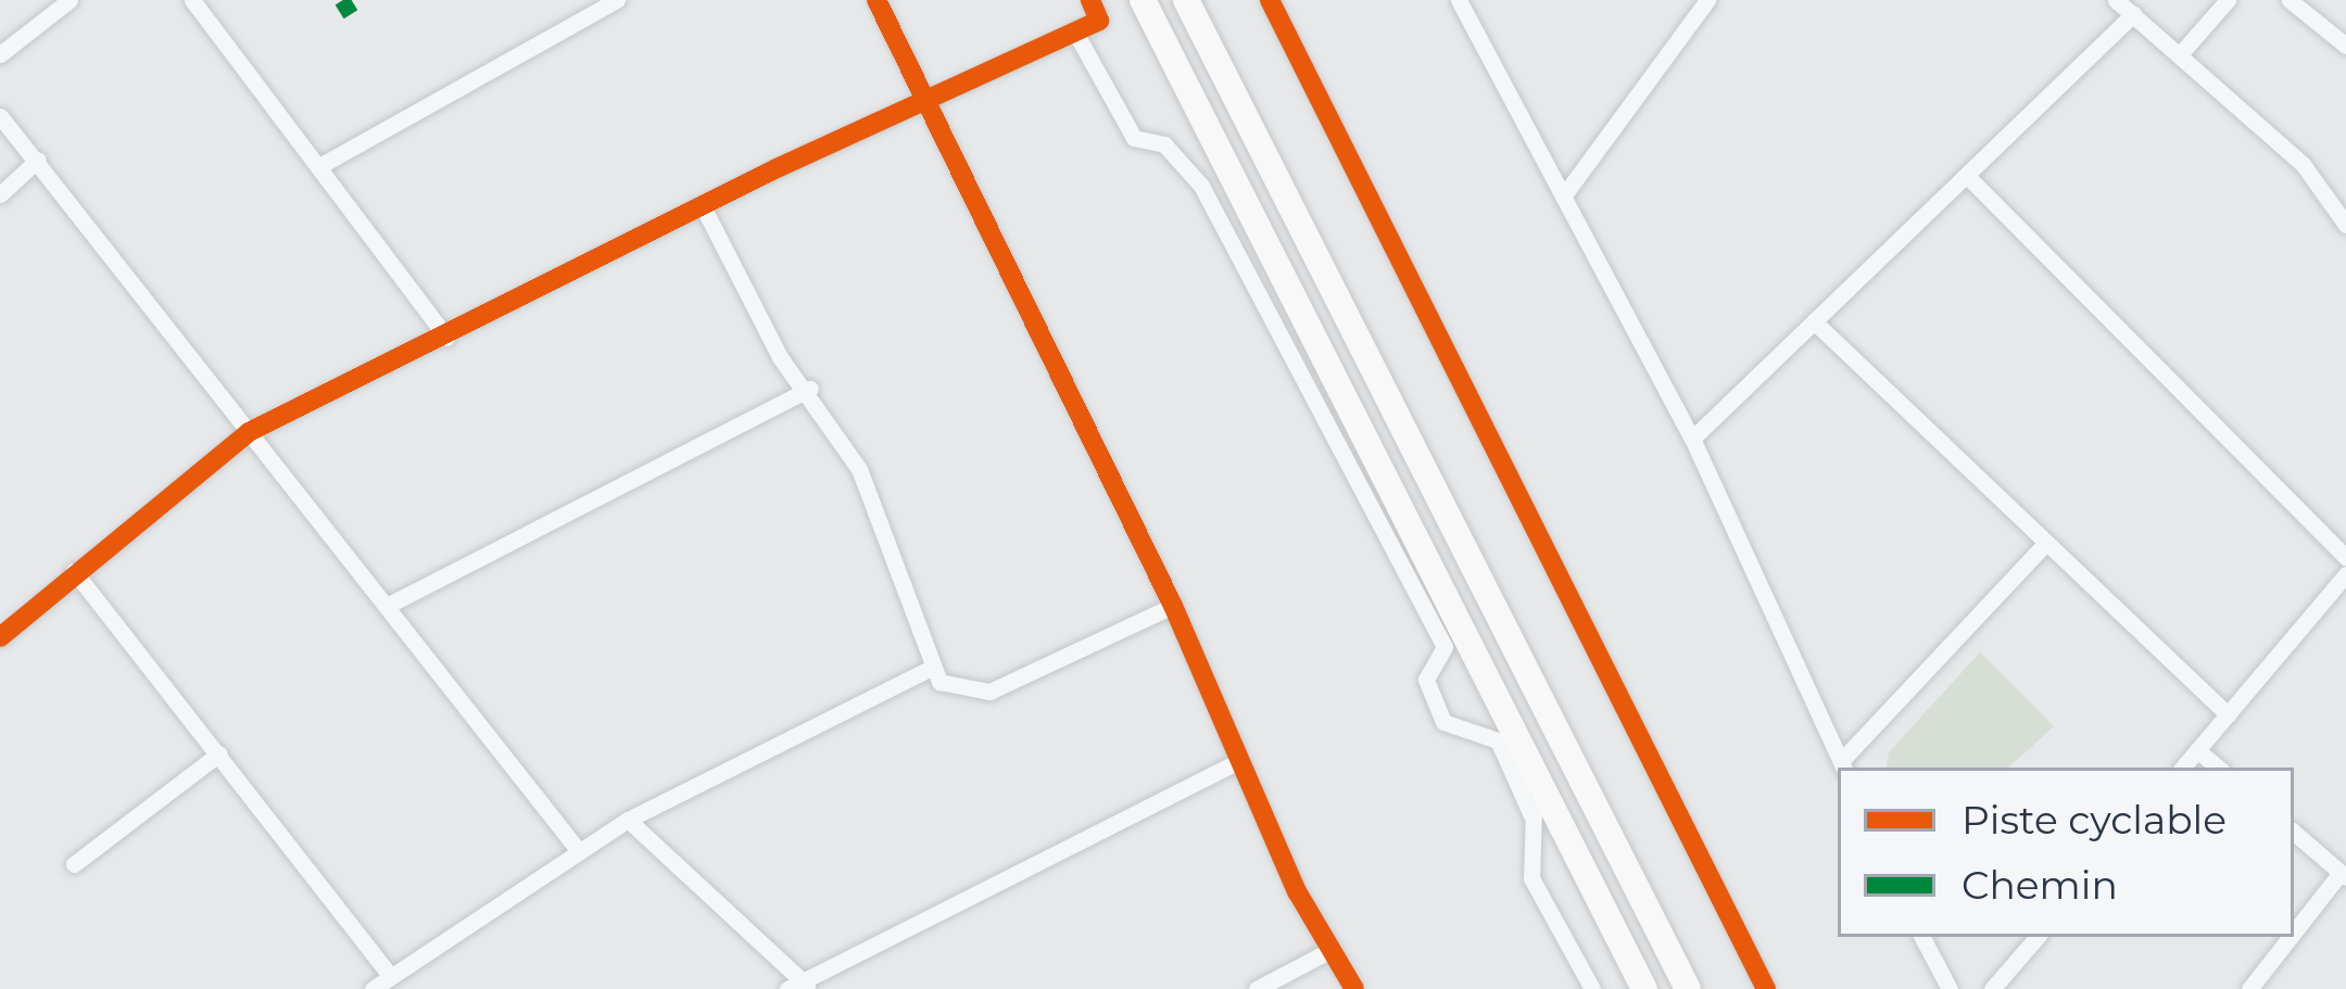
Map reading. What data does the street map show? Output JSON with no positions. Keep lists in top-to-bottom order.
{
  "legend": ["Piste cyclable", "Chemin"]
}
